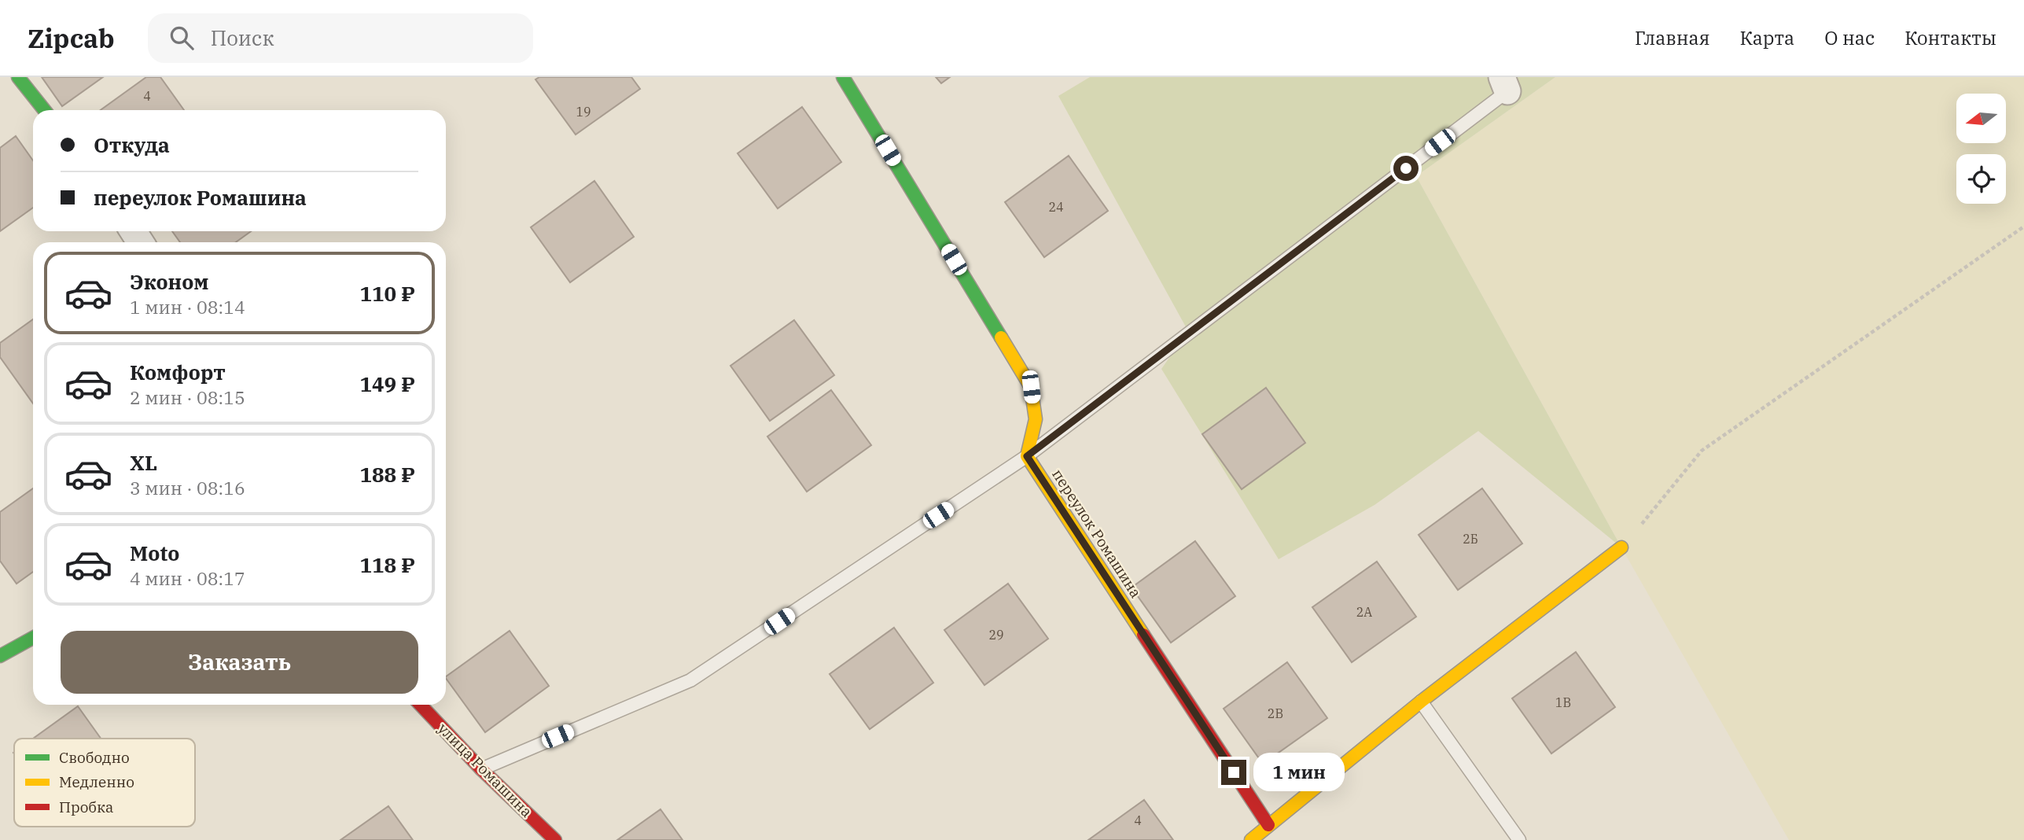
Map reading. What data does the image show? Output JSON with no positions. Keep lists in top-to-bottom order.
{
  "streets": {
    "street": ["переулок Ромашина", "улица Ромашина"]
  },
  "house_numbers": [
    "4",
    "19",
    "24",
    "2Б",
    "2А",
    "29",
    "1В",
    "2В",
    "4"
  ],
  "legend": ["Свободно", "Медленно", "Пробка"],
  "north": "left",
  "page": {
    "header": "Zipcab",
    "search": "Поиск",
    "nav": [
      "Главная",
      "Карта",
      "О нас",
      "Контакты"
    ],
    "banner": ["Откуда", "переулок Ромашина"],
    "list": [
      {
        "name": "Эконом",
        "note": "1 мин · 08:14",
        "value": "110 ₽"
      },
      {
        "name": "Комфорт",
        "note": "2 мин · 08:15",
        "value": "149 ₽"
      },
      {
        "name": "XL",
        "note": "3 мин · 08:16",
        "value": "188 ₽"
      },
      {
        "name": "Moto",
        "note": "4 мин · 08:17",
        "value": "118 ₽"
      }
    ],
    "buttons": "Заказать",
    "bubble": "1 мин"
  }
}
